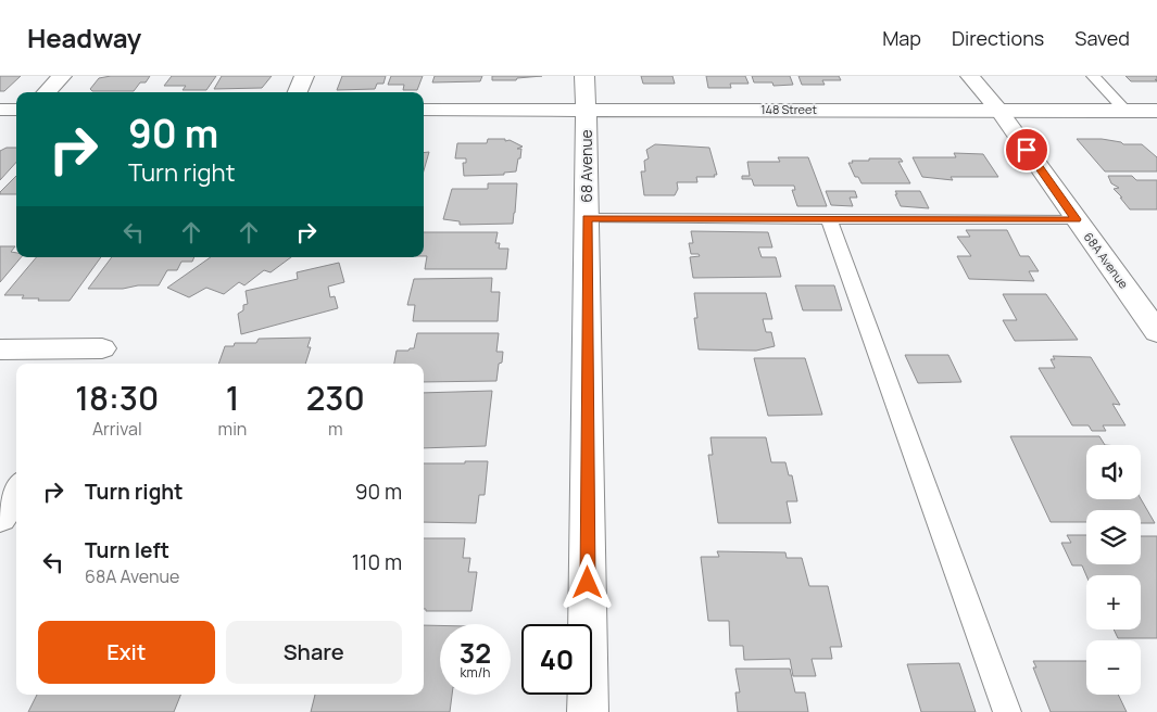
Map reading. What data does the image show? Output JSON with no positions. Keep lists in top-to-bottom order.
{
  "streets": {
    "street": ["148 Street", "68 Avenue", "68A Avenue"]
  },
  "crossings": [
    ["148 Street", "68 Avenue"],
    ["148 Street", "68A Avenue"]
  ],
  "page": {
    "header": "Headway",
    "nav": ["Map", "Directions", "Saved"],
    "turn": ["90 m", "Turn right"],
    "eta": [
      "18:30",
      "Arrival",
      "1",
      "min",
      "230",
      "m"
    ],
    "map_buttons": ["+", "−"],
    "list": [
      {
        "name": "Turn right",
        "value": "90 m"
      },
      {
        "name": "Turn left",
        "note": "68A Avenue",
        "value": "110 m"
      }
    ],
    "buttons": ["Exit", "Share"],
    "speed": "32 km/h",
    "limit": "40"
  }
}
